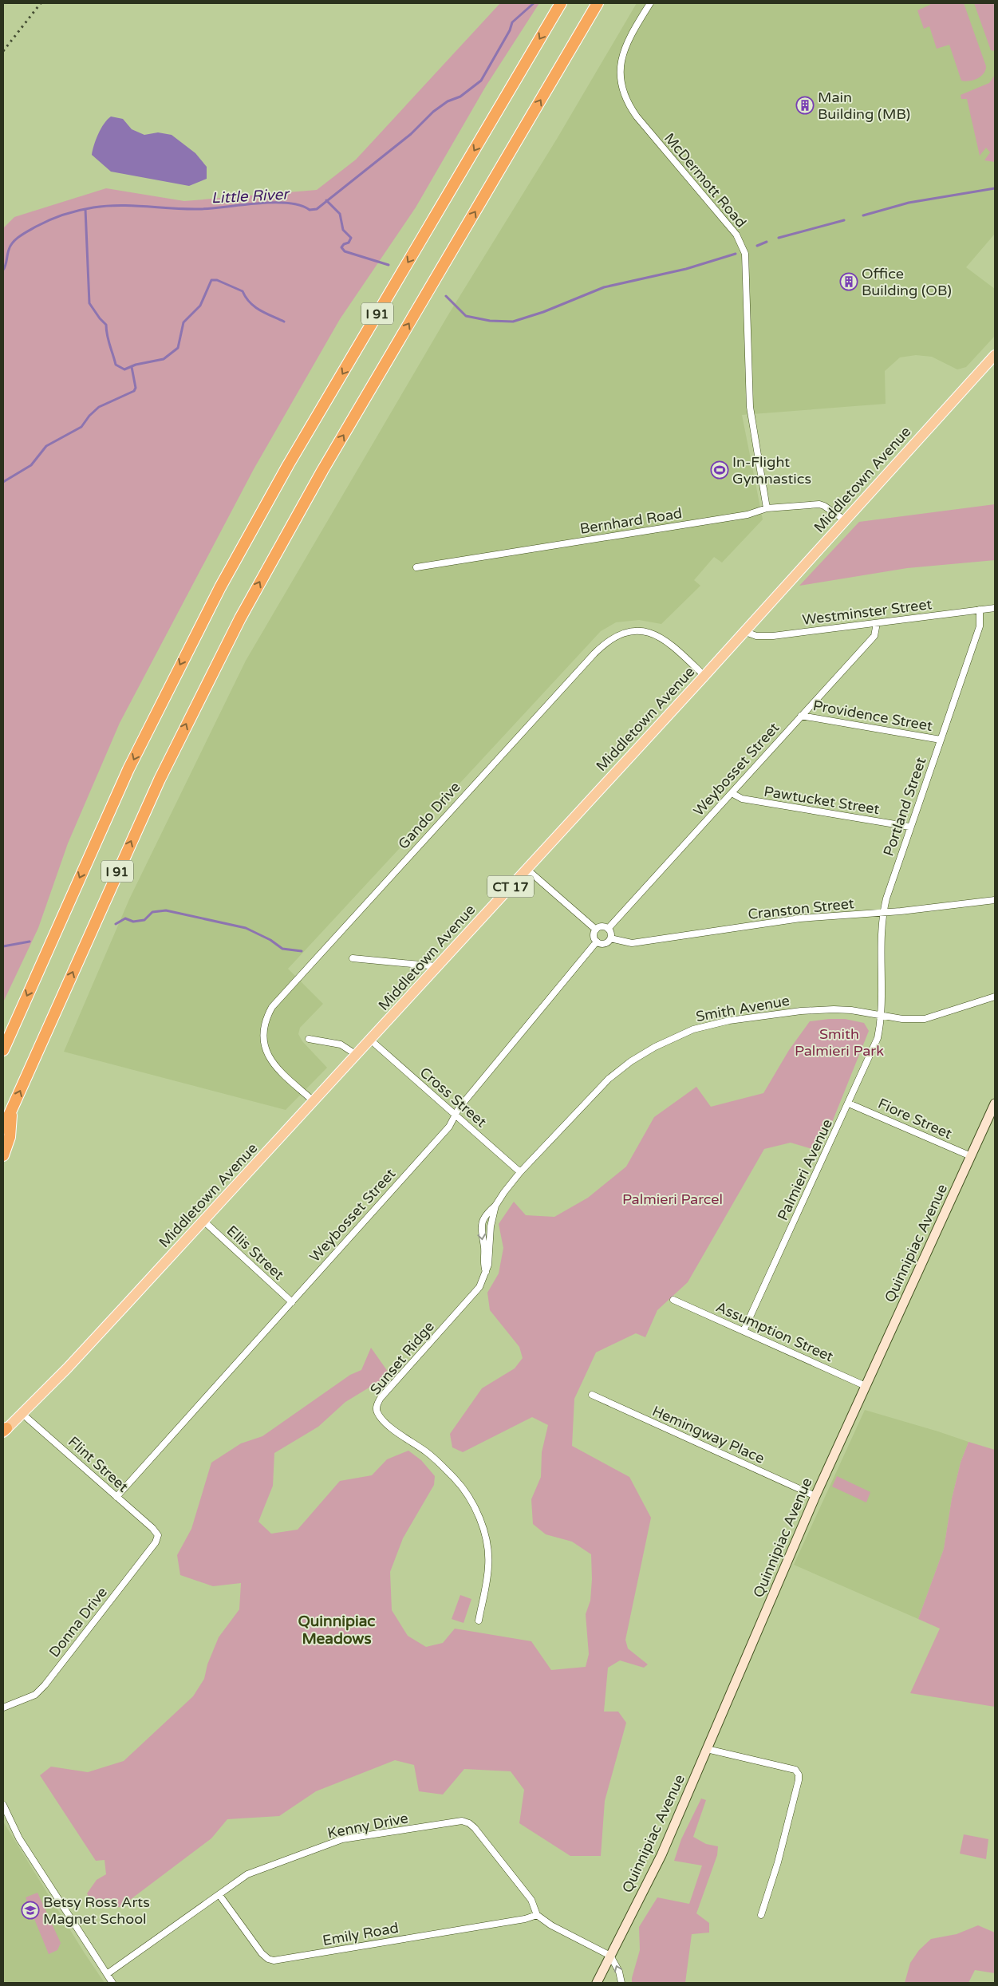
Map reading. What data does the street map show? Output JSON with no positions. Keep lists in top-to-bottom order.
{
  "streets": {
    "highway": ["I 91"],
    "main road": ["Middletown Avenue", "CT 17", "Quinnipiac Avenue"],
    "street": [
      "McDermott Road",
      "Bernhard Road",
      "Westminster Street",
      "Providence Street",
      "Weybosset Street",
      "Pawtucket Street",
      "Portland Street",
      "Gando Drive",
      "Cranston Street",
      "Smith Avenue",
      "Cross Street",
      "Fiore Street",
      "Palmieri Avenue",
      "Ellis Street",
      "Assumption Street",
      "Sunset Ridge",
      "Hemingway Place",
      "Flint Street",
      "Donna Drive",
      "Kenny Drive",
      "Emily Road"
    ]
  },
  "crossings": [
    ["McDermott Road", "Bernhard Road"],
    ["Middletown Avenue", "Bernhard Road"],
    ["Middletown Avenue", "Westminster Street"],
    ["Middletown Avenue", "Gando Drive"],
    ["Middletown Avenue", "Cross Street"],
    ["Middletown Avenue", "Ellis Street"],
    ["Middletown Avenue", "Flint Street"],
    ["Westminster Street", "Weybosset Street"],
    ["Westminster Street", "Portland Street"],
    ["Providence Street", "Weybosset Street"],
    ["Providence Street", "Portland Street"],
    ["Weybosset Street", "Pawtucket Street"],
    ["Weybosset Street", "Cranston Street"],
    ["Weybosset Street", "Cross Street"],
    ["Weybosset Street", "Ellis Street"],
    ["Weybosset Street", "Flint Street"],
    ["Pawtucket Street", "Portland Street"],
    ["Portland Street", "Cranston Street"],
    ["Portland Street", "Smith Avenue"],
    ["Portland Street", "Palmieri Avenue"],
    ["Smith Avenue", "Cross Street"],
    ["Smith Avenue", "Palmieri Avenue"],
    ["Smith Avenue", "Sunset Ridge"],
    ["Cross Street", "Sunset Ridge"],
    ["Fiore Street", "Palmieri Avenue"],
    ["Fiore Street", "Quinnipiac Avenue"],
    ["Palmieri Avenue", "Assumption Street"],
    ["Quinnipiac Avenue", "Assumption Street"],
    ["Quinnipiac Avenue", "Hemingway Place"],
    ["Flint Street", "Donna Drive"],
    ["Kenny Drive", "Emily Road"]
  ],
  "districts": ["Quinnipiac Meadows"],
  "water": ["Little River"],
  "parks": ["Smith Palmieri Park", "Palmieri Parcel"],
  "places": {
    "building": ["Main Building (MB)", "Office Building (OB)"],
    "sports": ["In-Flight Gymnastics"],
    "school or university": ["Betsy Ross Arts Magnet School"]
  }
}
